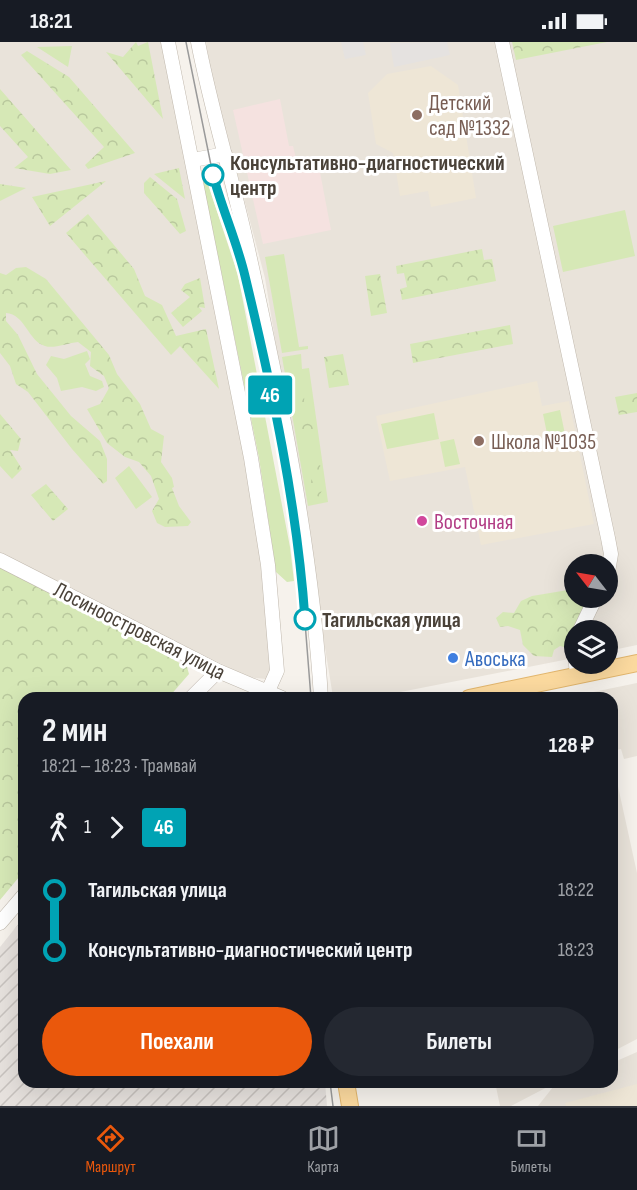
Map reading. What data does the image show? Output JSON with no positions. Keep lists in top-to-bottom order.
{
  "streets": {
    "street": ["Лосиноостровская улица"]
  },
  "places": [
    "Детский сад №1332",
    "Консультативно-диагностический центр",
    "Школа №1035",
    "Восточная",
    "Тагильская улица",
    "Авоська"
  ],
  "lines": ["tram line 46"],
  "north": "top left",
  "page": {
    "status": "18:21",
    "on_map": "46",
    "heading": ["2 мин", "18:21 – 18:23 · Трамвай", "128 ₽"],
    "legs": ["1", "46"],
    "list": [
      {
        "name": "Тагильская улица",
        "value": "18:22"
      },
      {
        "name": "Консультативно-диагностический центр",
        "value": "18:23"
      }
    ],
    "buttons": ["Поехали", "Билеты"],
    "tabs": ["Маршрут", "Карта", "Билеты"]
  }
}
